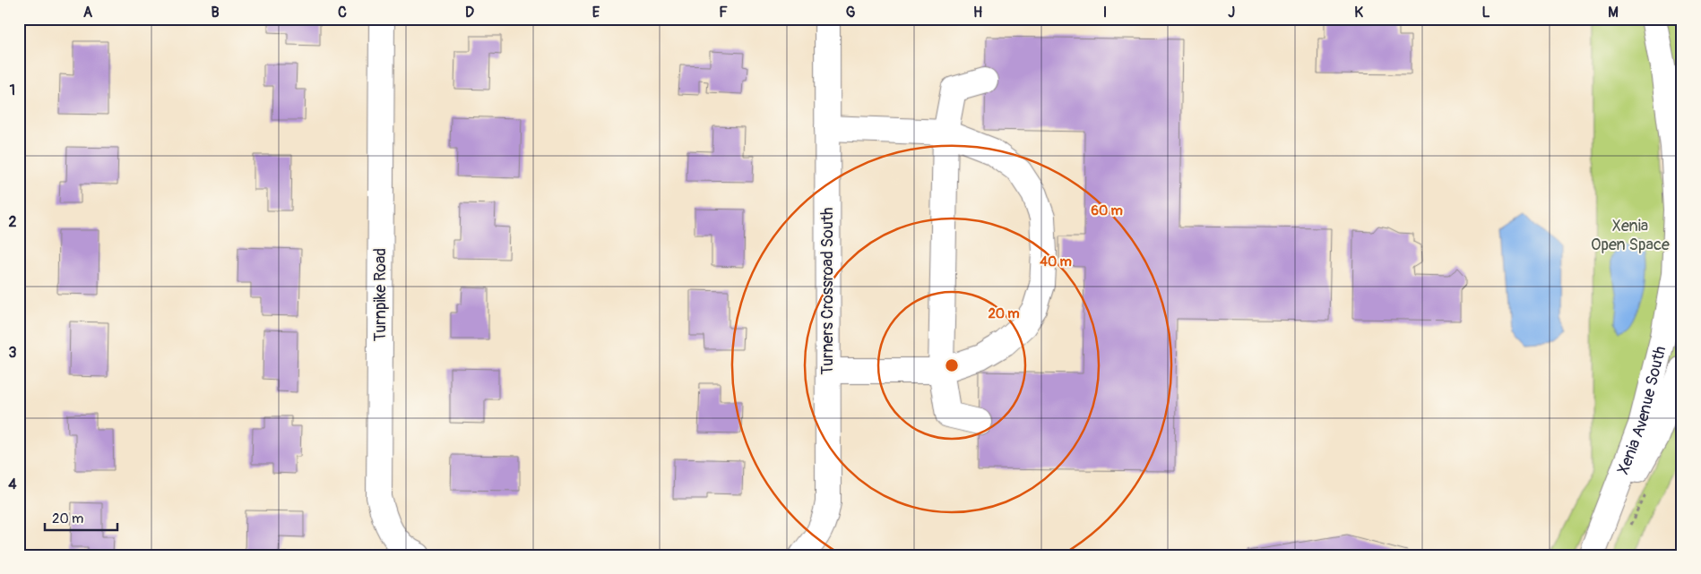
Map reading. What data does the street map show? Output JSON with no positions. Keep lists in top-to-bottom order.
{
  "streets": {
    "street": ["Turners Crossroad South", "Turnpike Road", "Xenia Avenue South"]
  },
  "parks": ["Xenia Open Space"],
  "scale_bar": "20 m",
  "grid": {
    "columns": [
      "A",
      "B",
      "C",
      "D",
      "E",
      "F",
      "G",
      "H",
      "I",
      "J",
      "K",
      "L",
      "M"
    ],
    "rows": [
      "1",
      "2",
      "3",
      "4"
    ]
  },
  "rings": ["60 m", "40 m", "20 m"]
}
